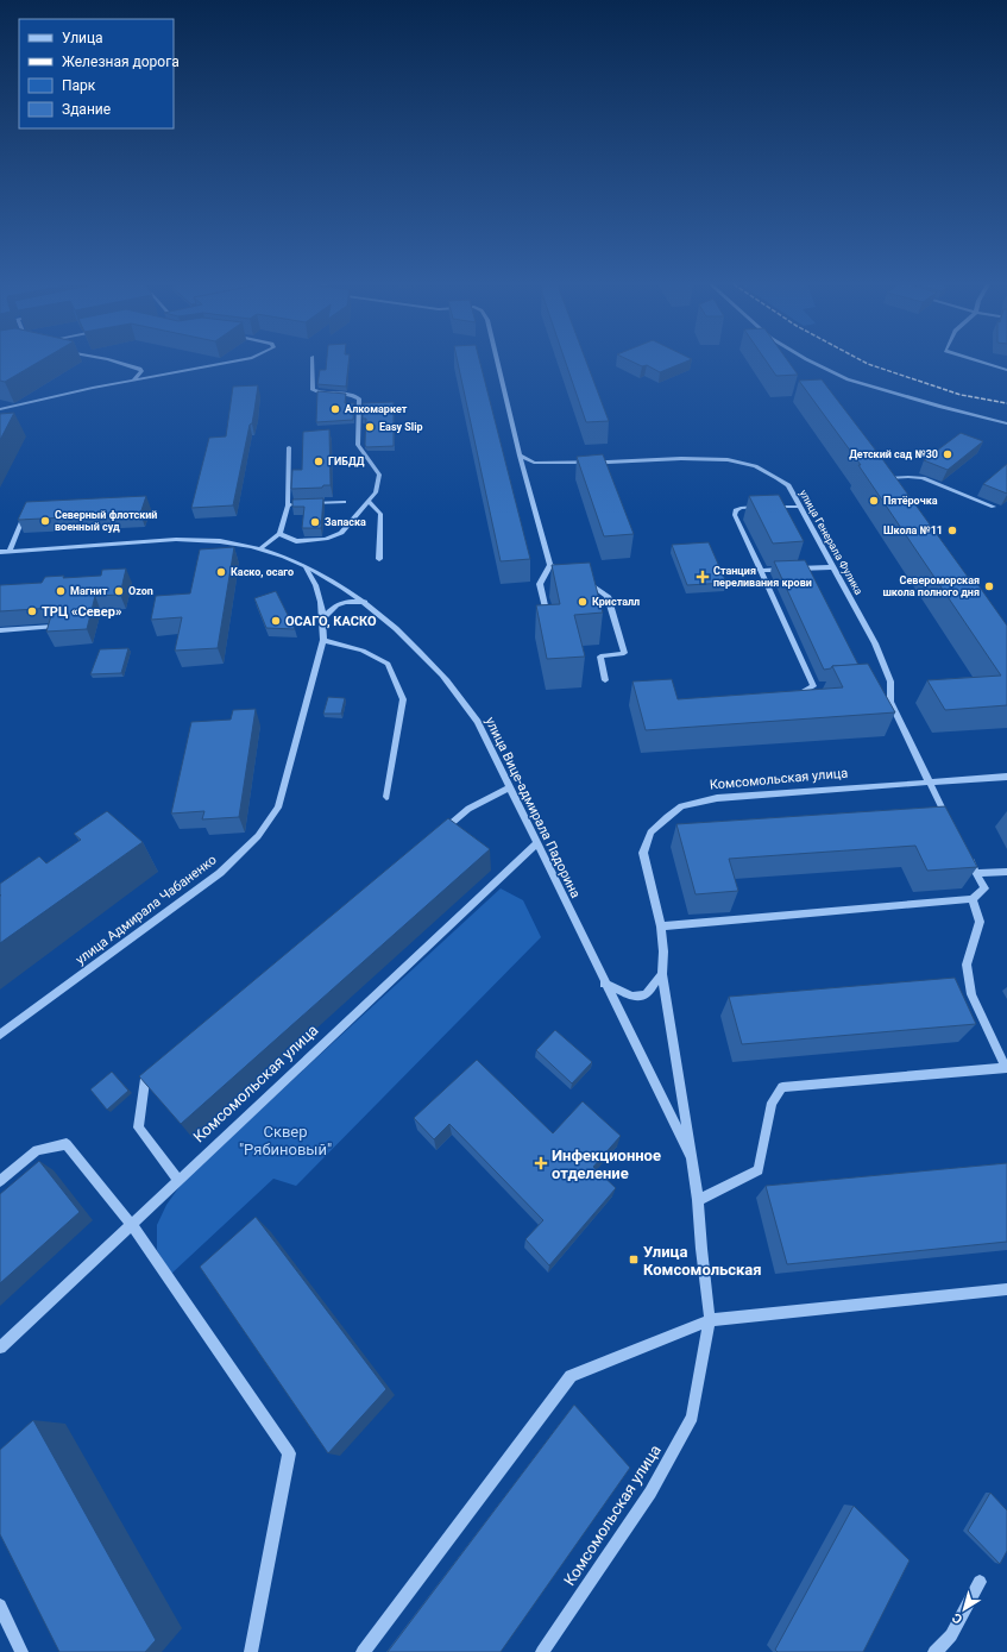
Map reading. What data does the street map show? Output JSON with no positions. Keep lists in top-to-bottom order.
{
  "streets": {
    "street": [
      "улица Генерала Фулика",
      "Комсомольская улица",
      "улица Вице-адмирала Падорина",
      "улица Адмирала Чабаненко"
    ]
  },
  "crossings": [
    ["улица Генерала Фулика", "Комсомольская улица"],
    ["Комсомольская улица", "улица Вице-адмирала Падорина"],
    ["улица Вице-адмирала Падорина", "улица Адмирала Чабаненко"]
  ],
  "parks": ["Сквер \"Рябиновый\""],
  "places": {
    "other": [
      "Алкомаркет",
      "Easy Slip",
      "Детский сад №30",
      "ГИБДД",
      "Пятёрочка",
      "Северный флотский военный суд",
      "Запаска",
      "Школа №11",
      "Каско, осаго",
      "Североморская школа полного дня",
      "Магнит",
      "Ozon",
      "Кристалл",
      "ТРЦ «Север»",
      "ОСАГО, КАСКО"
    ],
    "health": ["Станция переливания крови", "Инфекционное отделение"],
    "transit": ["Улица Комсомольская"]
  },
  "legend": [
    "Улица",
    "Железная дорога",
    "Парк",
    "Здание"
  ],
  "north": "bottom left"
}
